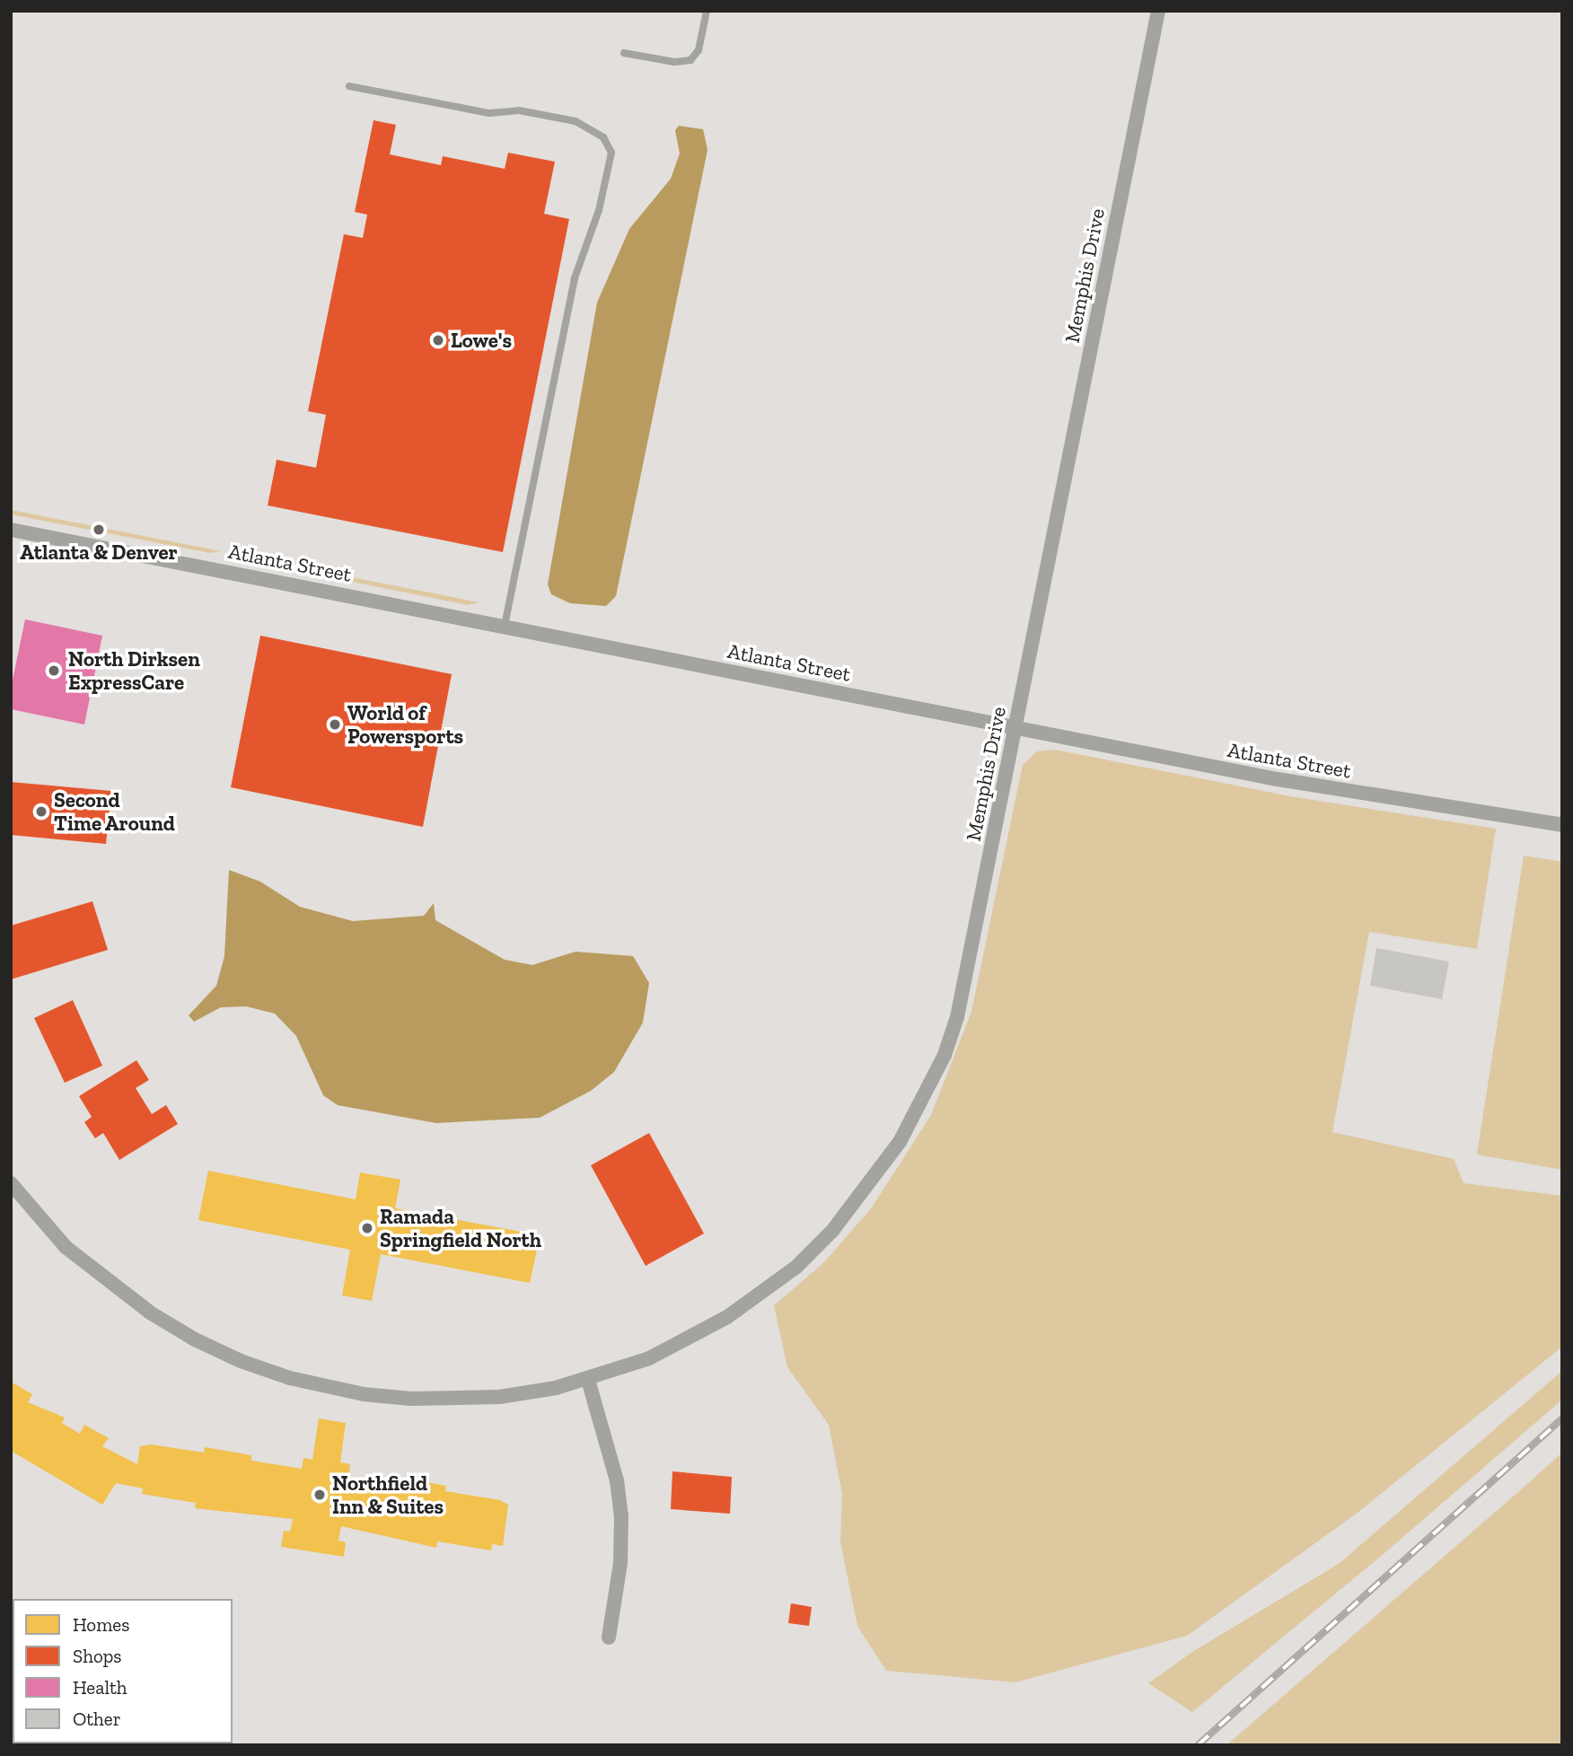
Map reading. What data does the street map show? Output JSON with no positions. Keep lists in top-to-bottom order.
{
  "streets": {
    "street": ["Memphis Drive", "Atlanta Street"]
  },
  "crossings": [
    ["Memphis Drive", "Atlanta Street"]
  ],
  "places": [
    "Lowe's",
    "Atlanta & Denver",
    "North Dirksen ExpressCare",
    "World of Powersports",
    "Second Time Around",
    "Ramada Springfield North",
    "Northfield Inn & Suites"
  ],
  "legend": [
    "Homes",
    "Shops",
    "Health",
    "Other"
  ]
}
